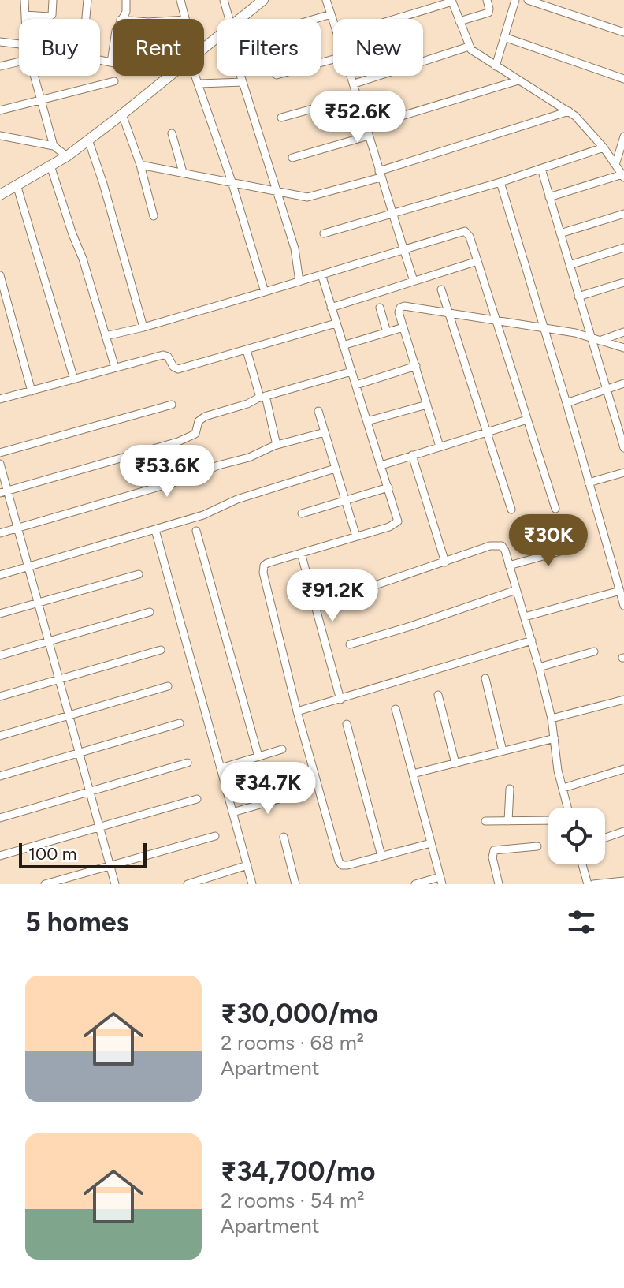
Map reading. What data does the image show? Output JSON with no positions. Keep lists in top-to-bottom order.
{
  "scale_bar": "100 m",
  "page": {
    "chip": [
      "Buy",
      "Rent",
      "Filters",
      "New"
    ],
    "price": [
      "₹52.6K",
      "₹53.6K",
      "₹30K",
      "₹91.2K",
      "₹34.7K"
    ],
    "scale": "100 m",
    "heading": "5 homes",
    "list": [
      {
        "name": "₹30,000/mo",
        "note": "2 rooms · 68 m² · Apartment"
      },
      {
        "name": "₹34,700/mo",
        "note": "2 rooms · 54 m² · Apartment"
      }
    ]
  }
}
